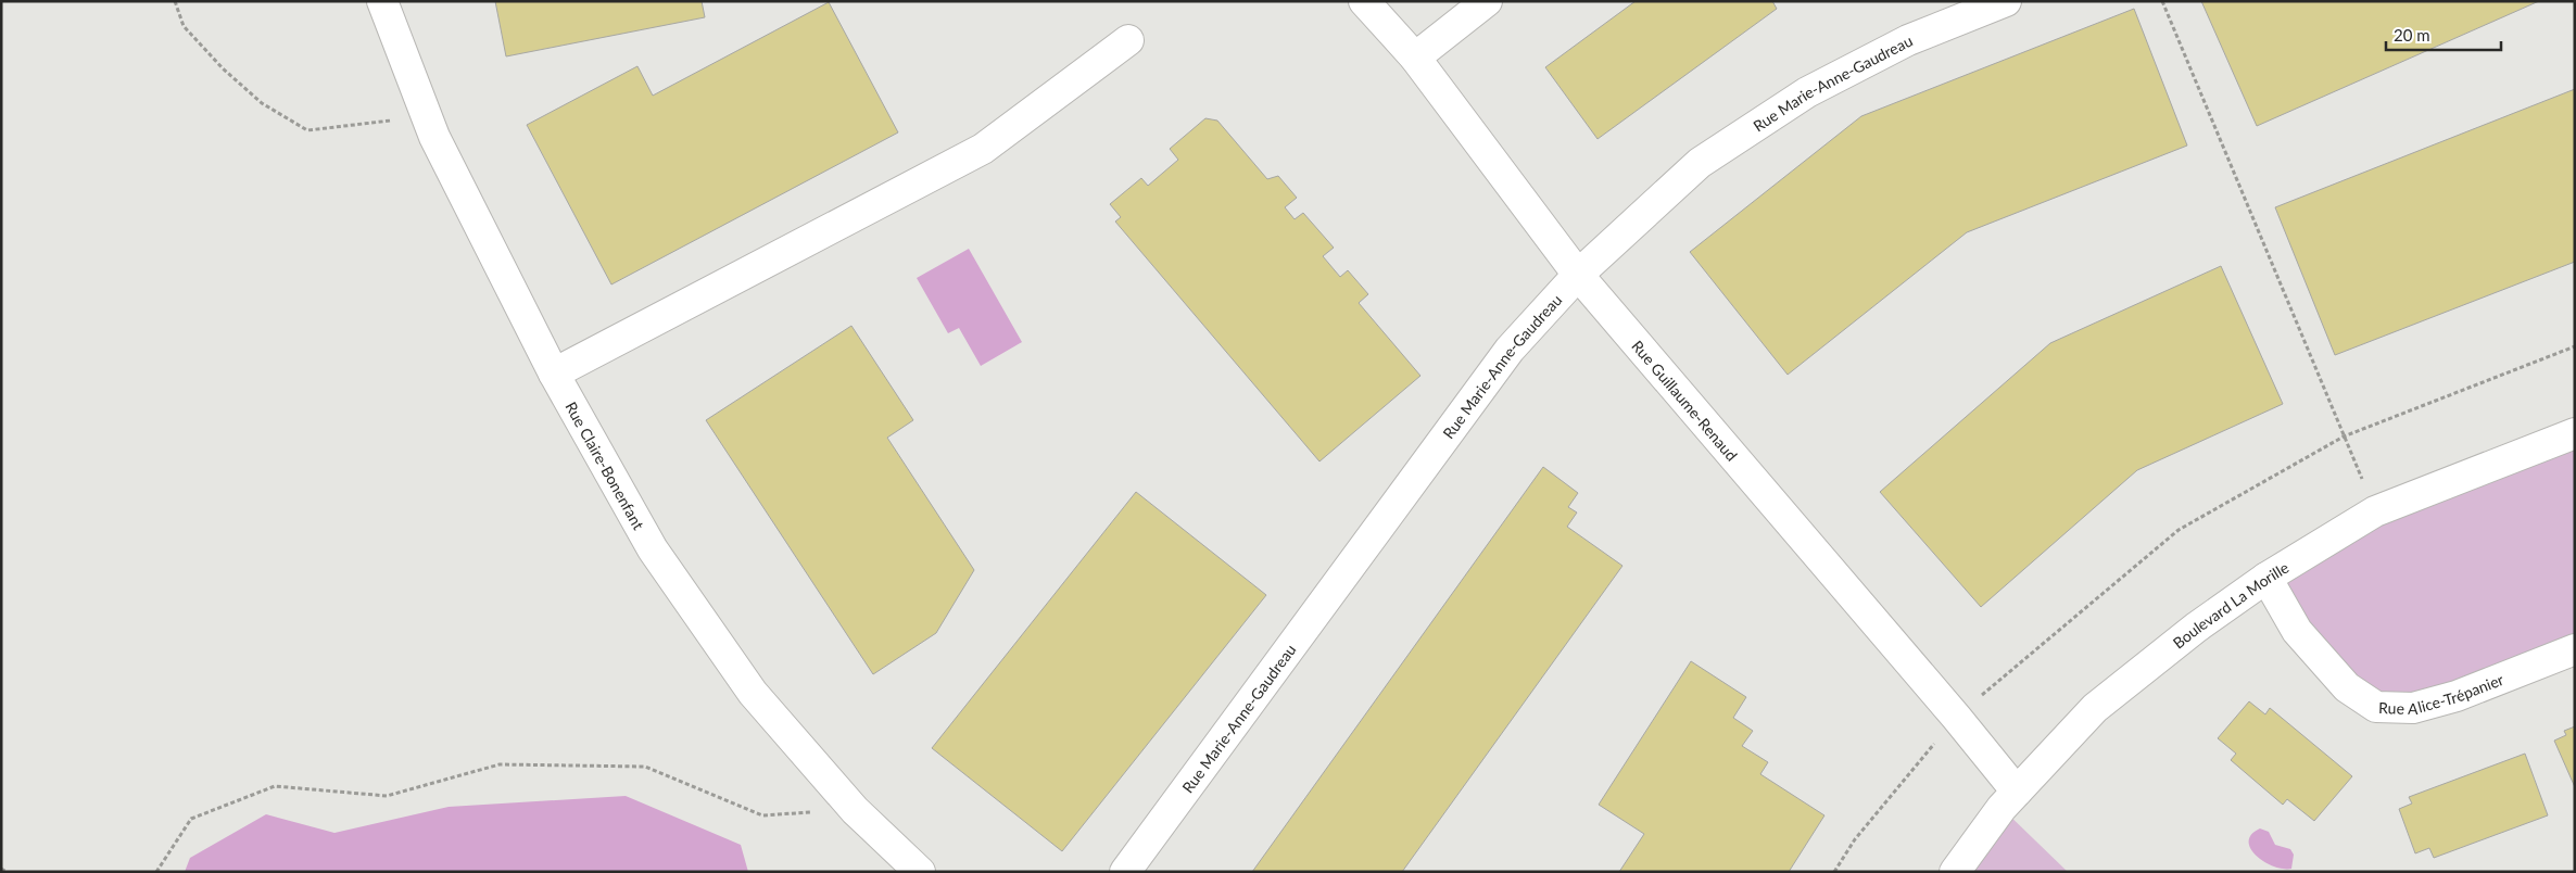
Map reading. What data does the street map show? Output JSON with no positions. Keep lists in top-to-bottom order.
{
  "streets": {
    "street": [
      "Rue Marie-Anne-Gaudreau",
      "Rue Guillaume-Renaud",
      "Rue Claire-Bonenfant",
      "Boulevard La Morille",
      "Rue Alice-Trépanier"
    ]
  },
  "crossings": [
    ["Rue Marie-Anne-Gaudreau", "Rue Guillaume-Renaud"],
    ["Rue Guillaume-Renaud", "Boulevard La Morille"],
    ["Boulevard La Morille", "Rue Alice-Trépanier"]
  ],
  "scale_bar": "20 m"
}
